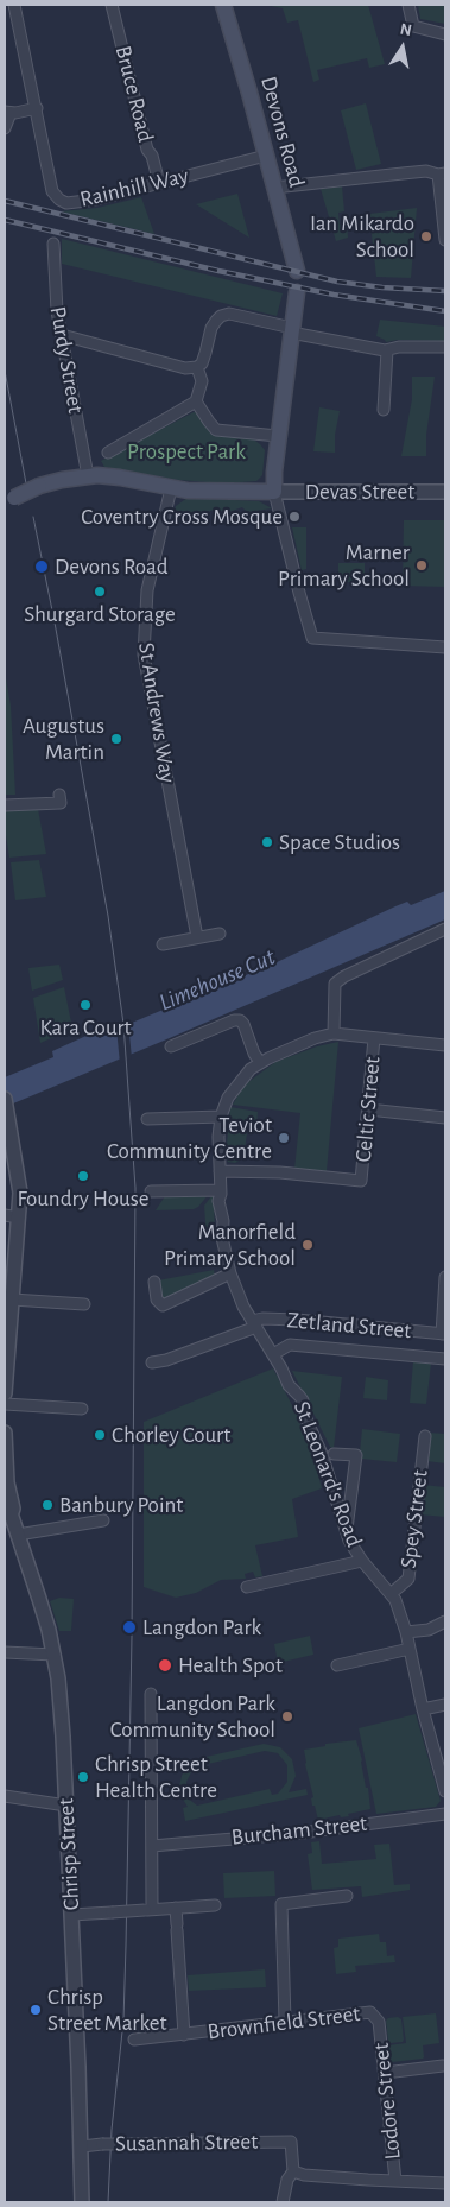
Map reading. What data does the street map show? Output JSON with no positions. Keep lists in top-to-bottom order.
{
  "streets": {
    "main road": ["Devons Road"],
    "street": [
      "Bruce Road",
      "Rainhill Way",
      "Purdy Street",
      "Devas Street",
      "St Andrews Way",
      "Celtic Street",
      "Zetland Street",
      "St Leonard's Road",
      "Spey Street",
      "Burcham Street",
      "Chrisp Street",
      "Brownfield Street",
      "Lodore Street",
      "Susannah Street"
    ]
  },
  "crossings": [
    ["Bruce Road", "Rainhill Way"],
    ["Devons Road", "Rainhill Way"],
    ["Celtic Street", "St Leonard's Road"],
    ["Zetland Street", "St Leonard's Road"],
    ["St Leonard's Road", "Spey Street"],
    ["Chrisp Street", "Susannah Street"],
    ["Brownfield Street", "Lodore Street"]
  ],
  "water": ["Limehouse Cut"],
  "parks": ["Prospect Park"],
  "places": [
    "Ian Mikardo School",
    "Coventry Cross Mosque",
    "Marner Primary School",
    "Devons Road",
    "Shurgard Storage",
    "Augustus Martin",
    "Space Studios",
    "Kara Court",
    "Teviot Community Centre",
    "Foundry House",
    "Manorfield Primary School",
    "Chorley Court",
    "Banbury Point",
    "Langdon Park",
    "Health Spot",
    "Langdon Park Community School",
    "Chrisp Street Health Centre",
    "Chrisp Street Market"
  ],
  "north": "top"
}
